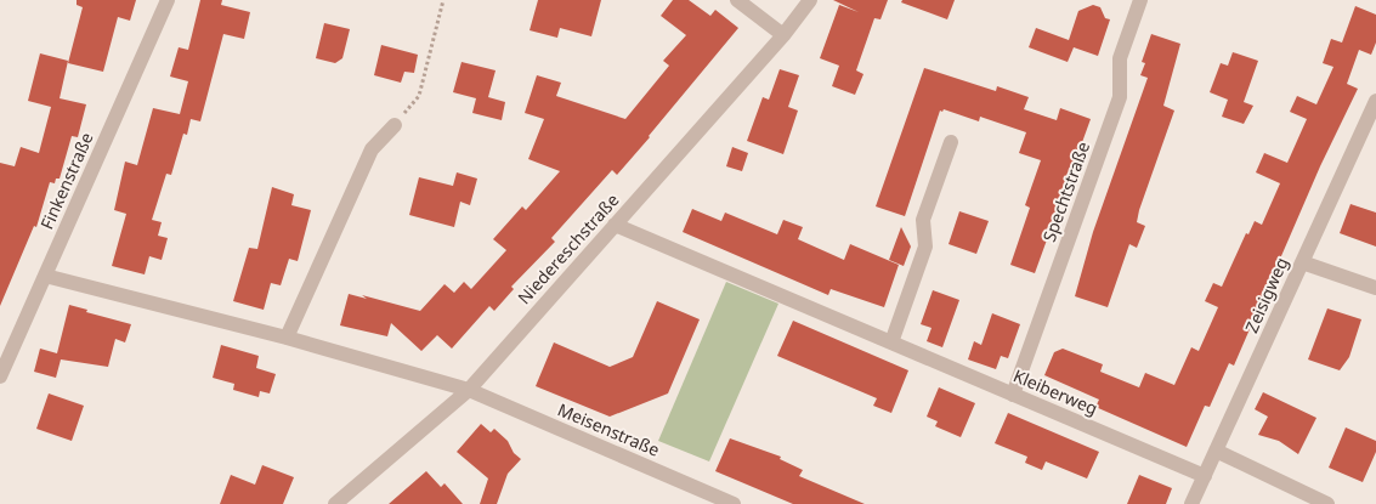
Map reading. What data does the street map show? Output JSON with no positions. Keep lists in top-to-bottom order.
{
  "streets": {
    "street": [
      "Finkenstraße",
      "Spechtstraße",
      "Niedereschstraße",
      "Zeisigweg",
      "Kleiberweg",
      "Meisenstraße"
    ]
  },
  "crossings": [
    ["Finkenstraße", "Meisenstraße"],
    ["Spechtstraße", "Kleiberweg"],
    ["Niedereschstraße", "Kleiberweg"],
    ["Niedereschstraße", "Meisenstraße"],
    ["Zeisigweg", "Kleiberweg"]
  ]
}
